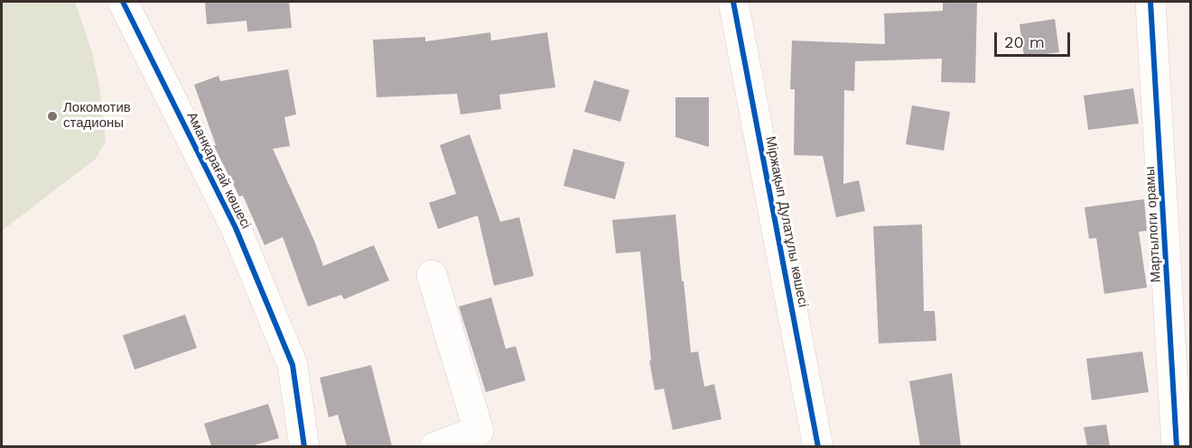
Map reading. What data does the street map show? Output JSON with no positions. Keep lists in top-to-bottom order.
{
  "streets": {
    "street": ["Аманқарағай көшесі", "Міржақып Дулатұлы көшесі", "Мартылоги орамы"]
  },
  "places": ["Локомотив стадионы"],
  "scale_bar": "20 m"
}
